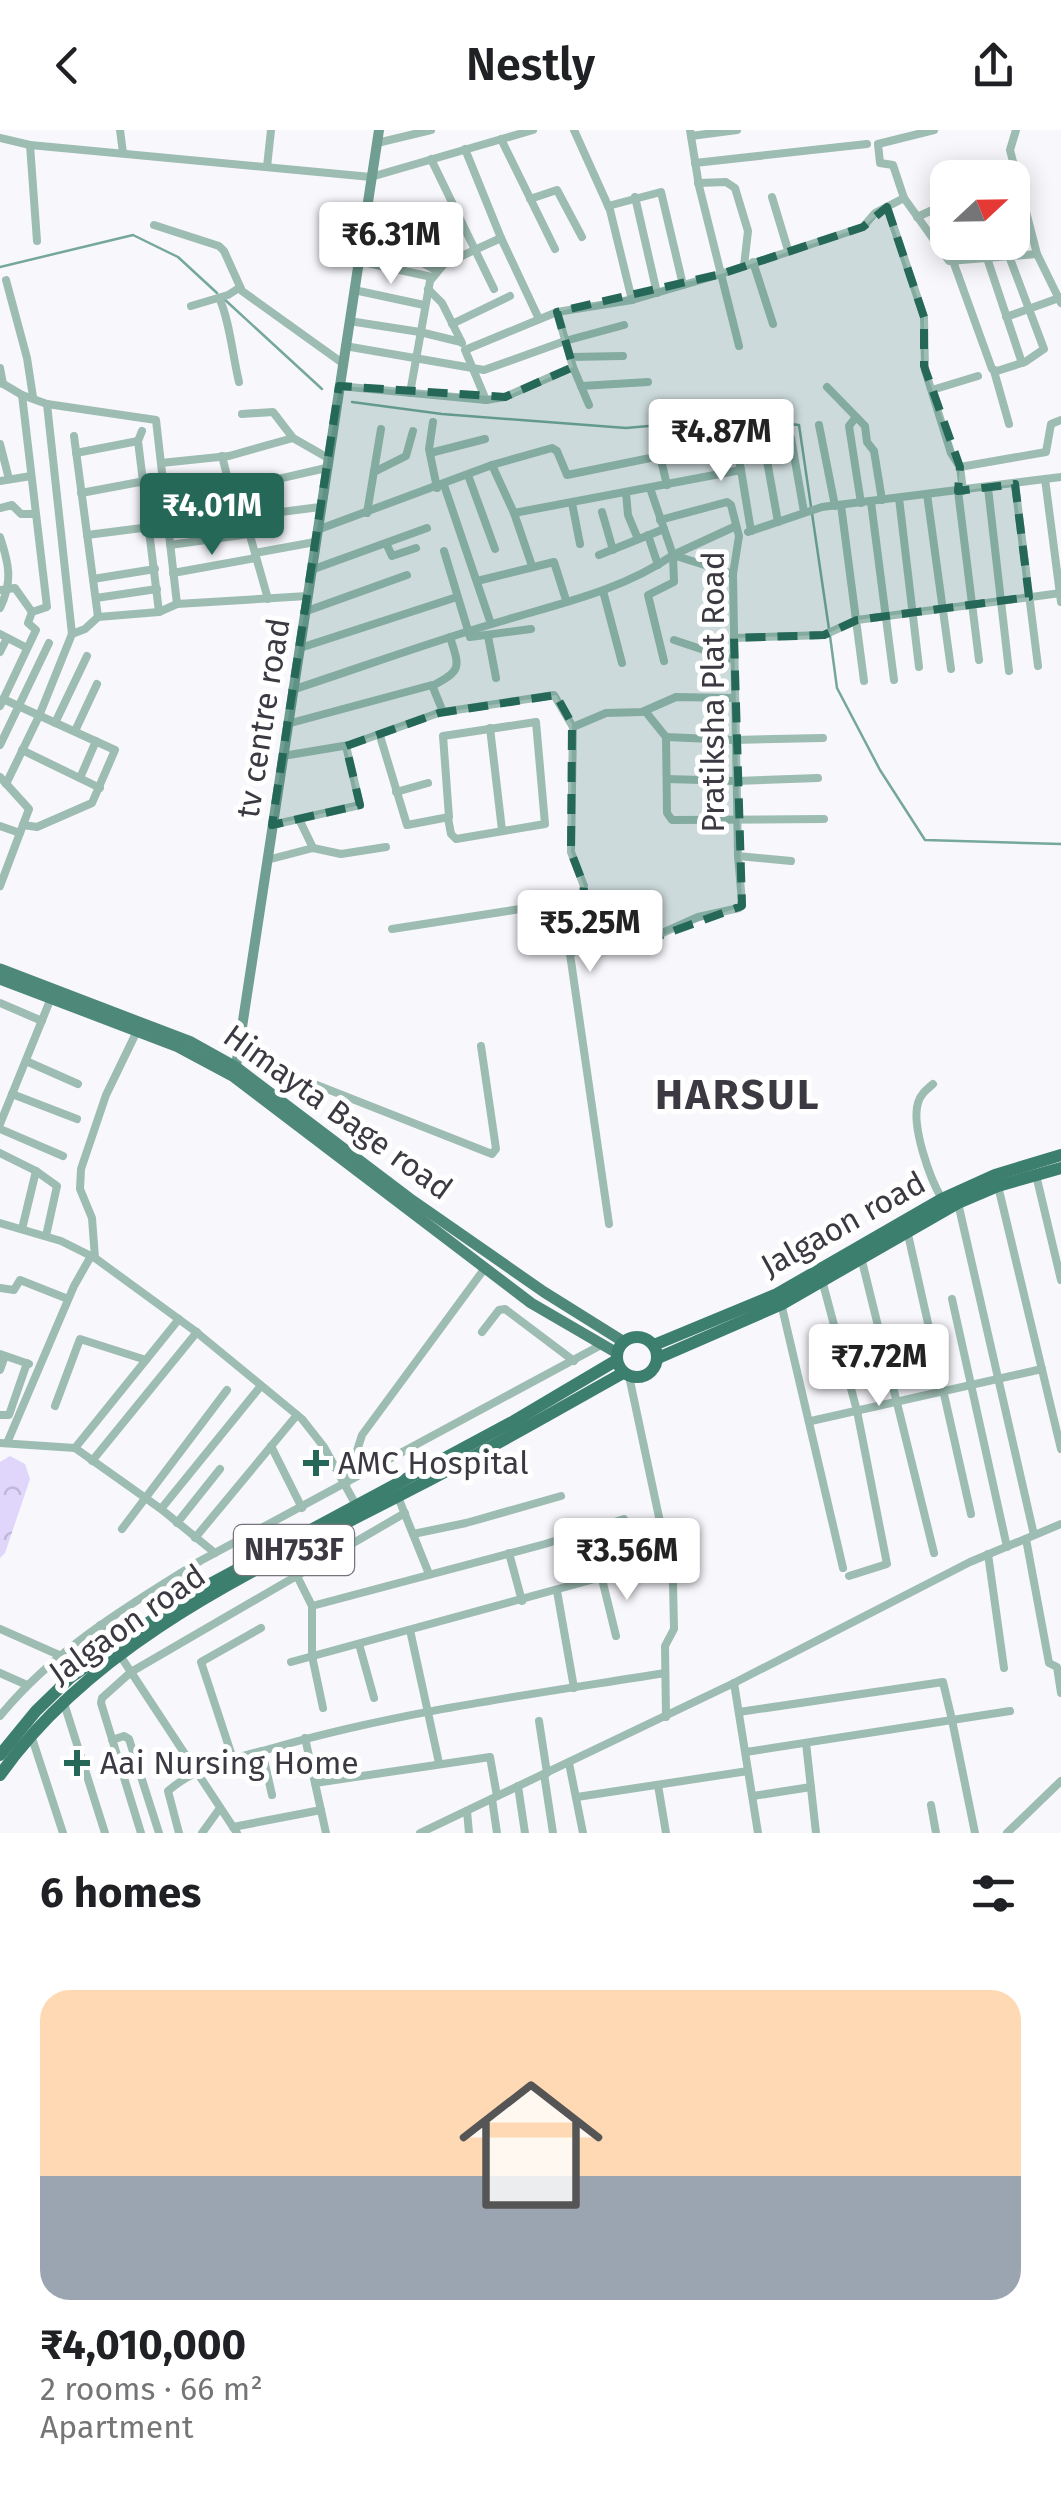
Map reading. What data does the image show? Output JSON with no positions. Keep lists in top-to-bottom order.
{
  "streets": {
    "highway": ["Jalgaon road", "NH753F"],
    "main road": ["tv centre road", "Himayta Bage road"],
    "street": ["Pratiksha Plat Road"]
  },
  "crossings": [
    ["tv centre road", "Himayta Bage road"],
    ["Himayta Bage road", "Jalgaon road"]
  ],
  "districts": ["HARSUL"],
  "places": {
    "health": ["AMC Hospital", "Aai Nursing Home"]
  },
  "north": "right",
  "page": {
    "header": "Nestly",
    "price": [
      "₹6.31M",
      "₹4.87M",
      "₹4.01M",
      "₹5.25M",
      "₹7.72M",
      "₹3.56M"
    ],
    "heading": "6 homes",
    "list": [
      {
        "name": "₹4,010,000",
        "note": "2 rooms · 66 m² · Apartment"
      }
    ]
  }
}
